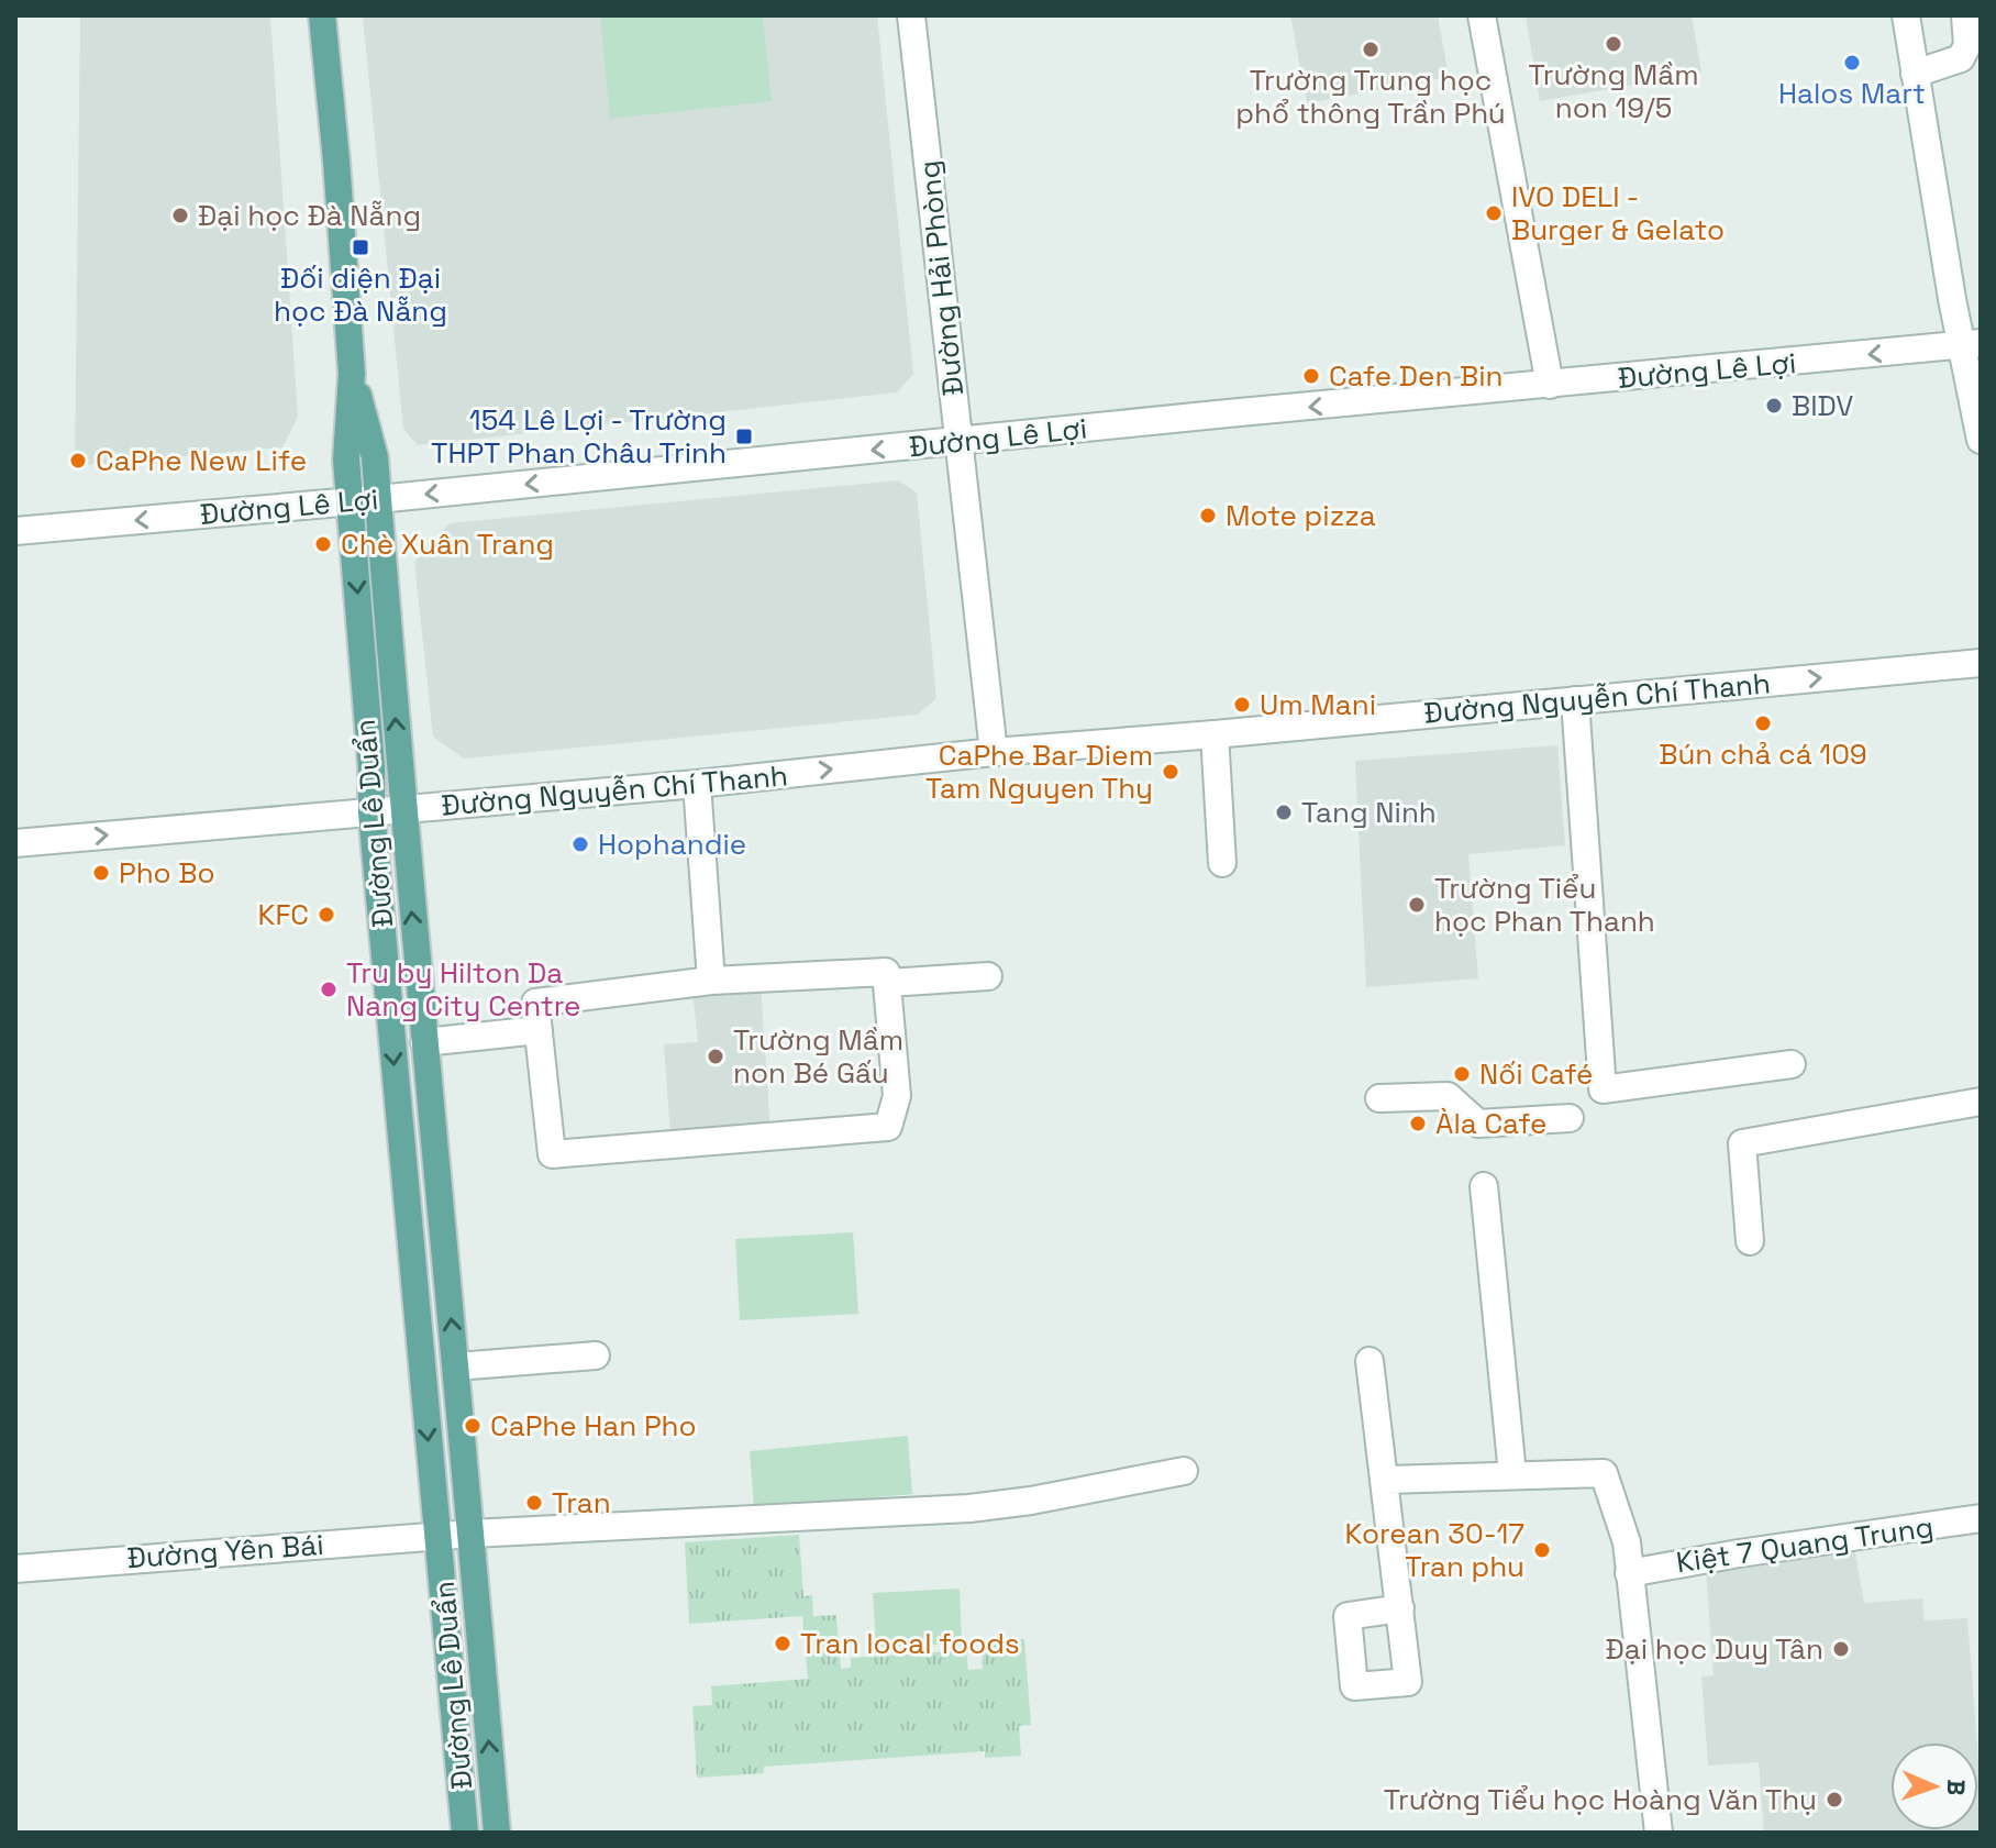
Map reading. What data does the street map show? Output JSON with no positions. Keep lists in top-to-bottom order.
{
  "streets": {
    "main road": ["Đường Lê Duẩn"],
    "street": [
      "Đường Hải Phòng",
      "Đường Lê Lợi",
      "Đường Nguyễn Chí Thanh",
      "Kiệt 7 Quang Trung",
      "Đường Yên Bái"
    ]
  },
  "crossings": [
    ["Đường Hải Phòng", "Đường Lê Lợi"],
    ["Đường Hải Phòng", "Đường Nguyễn Chí Thanh"],
    ["Đường Lê Lợi", "Đường Lê Duẩn"],
    ["Đường Nguyễn Chí Thanh", "Đường Lê Duẩn"],
    ["Đường Lê Duẩn", "Đường Yên Bái"]
  ],
  "one_way": ["Đường Lê Lợi", "Đường Nguyễn Chí Thanh"],
  "places": {
    "other": [
      "Trường Mầm non 19/5",
      "Trường Trung học phổ thông Trần Phú",
      "Halos Mart",
      "IVO DELI - Burger & Gelato",
      "Đại học Đà Nẵng",
      "Cafe Den Bin",
      "BIDV",
      "CaPhe New Life",
      "Mote pizza",
      "Chè Xuân Trang",
      "Um Mani",
      "Bún chả cá 109",
      "CaPhe Bar Diem Tam Nguyen Thy",
      "Tang Ninh",
      "Hophandie",
      "Pho Bo",
      "Trường Tiểu học Phan Thanh",
      "KFC",
      "Tru by Hilton Da Nang City Centre",
      "Trường Mầm non Bé Gấu",
      "Nối Café",
      "Àla Cafe",
      "CaPhe Han Pho",
      "Tran",
      "Korean 30-17 Tran phu",
      "Tran local foods",
      "Đại học Duy Tân",
      "Trường Tiểu học Hoàng Văn Thụ"
    ],
    "transit": ["Đối diện Đại học Đà Nẵng", "154 Lê Lợi - Trường THPT Phan Châu Trinh"]
  },
  "north": "right"
}
